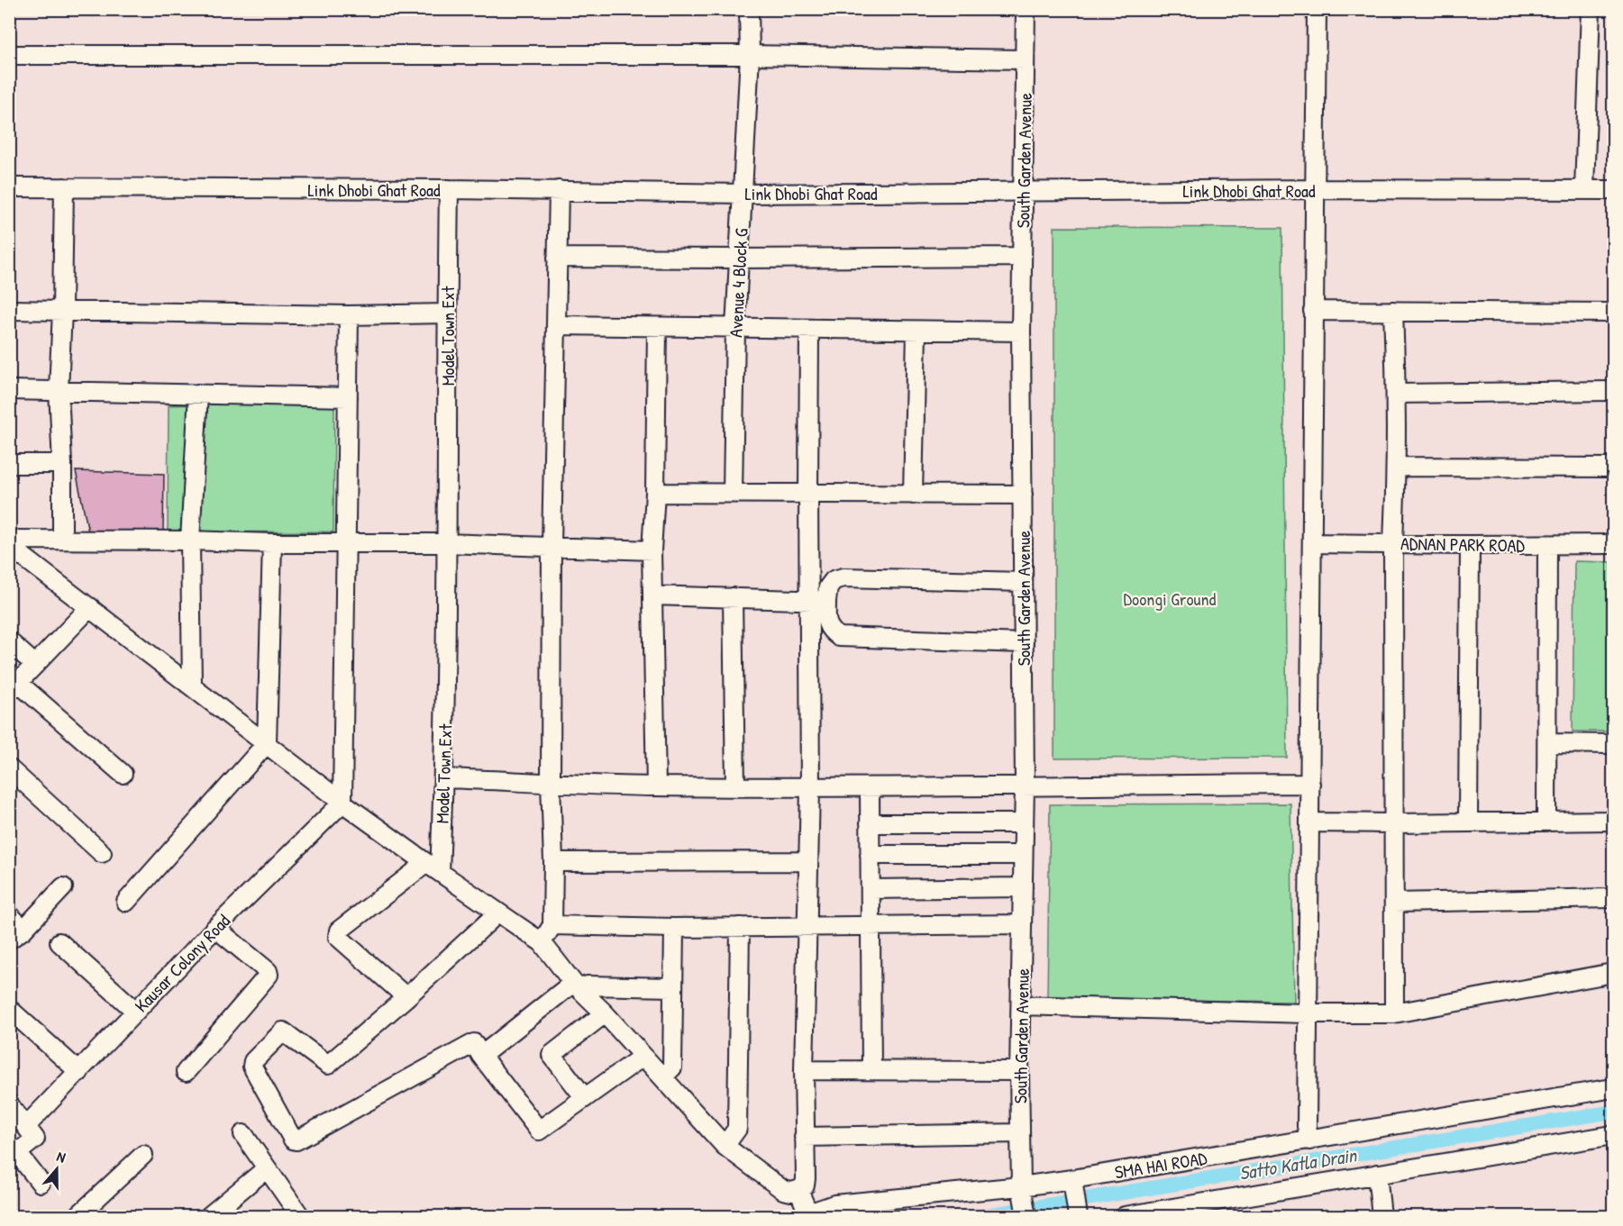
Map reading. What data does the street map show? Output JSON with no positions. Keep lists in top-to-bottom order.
{
  "streets": {
    "street": [
      "South Garden Avenue",
      "Link Dhobi Ghat Road",
      "Avenue 4 Block G",
      "Model Town Ext",
      "ADNAN PARK ROAD",
      "Kausar Colony Road",
      "SMA HAI ROAD"
    ]
  },
  "crossings": [
    ["South Garden Avenue", "Link Dhobi Ghat Road"],
    ["South Garden Avenue", "SMA HAI ROAD"],
    ["Link Dhobi Ghat Road", "Avenue 4 Block G"],
    ["Link Dhobi Ghat Road", "Model Town Ext"]
  ],
  "water": ["Satto Katla Drain"],
  "parks": ["Doongi Ground"],
  "north": "top"
}
